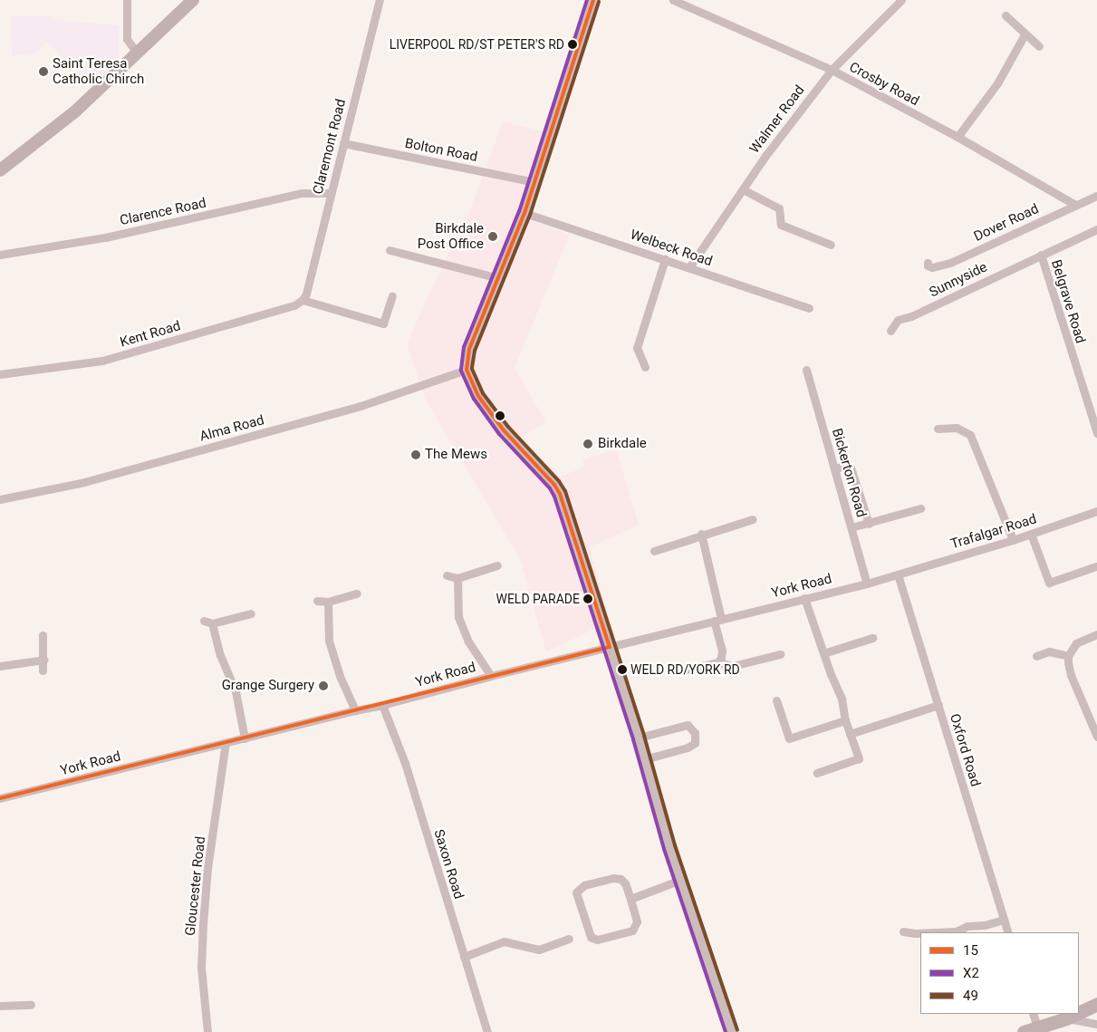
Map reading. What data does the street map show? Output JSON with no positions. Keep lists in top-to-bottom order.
{
  "streets": {
    "street": [
      "Crosby Road",
      "Walmer Road",
      "Claremont Road",
      "Bolton Road",
      "Clarence Road",
      "Dover Road",
      "Welbeck Road",
      "Sunnyside",
      "Belgrave Road",
      "Kent Road",
      "Alma Road",
      "Bickerton Road",
      "Trafalgar Road",
      "York Road",
      "Oxford Road",
      "Saxon Road",
      "Gloucester Road"
    ]
  },
  "crossings": [
    ["Crosby Road", "Walmer Road"],
    ["Crosby Road", "Dover Road"],
    ["Walmer Road", "Welbeck Road"],
    ["Claremont Road", "Bolton Road"],
    ["Claremont Road", "Clarence Road"],
    ["Claremont Road", "Kent Road"],
    ["Sunnyside", "Belgrave Road"],
    ["Bickerton Road", "York Road"],
    ["Trafalgar Road", "York Road"],
    ["Trafalgar Road", "Oxford Road"],
    ["York Road", "Oxford Road"],
    ["York Road", "Saxon Road"],
    ["York Road", "Gloucester Road"]
  ],
  "places": [
    "LIVERPOOL RD/ST PETER'S RD",
    "Saint Teresa Catholic Chirch",
    "Birkdale Post Office",
    "Birkdale",
    "The Mews",
    "WELD PARADE",
    "WELD RD/YORK RD",
    "Grange Surgery"
  ],
  "lines": ["transit line 15", "transit line X2", "transit line 49"],
  "legend": ["15", "X2", "49"]
}
